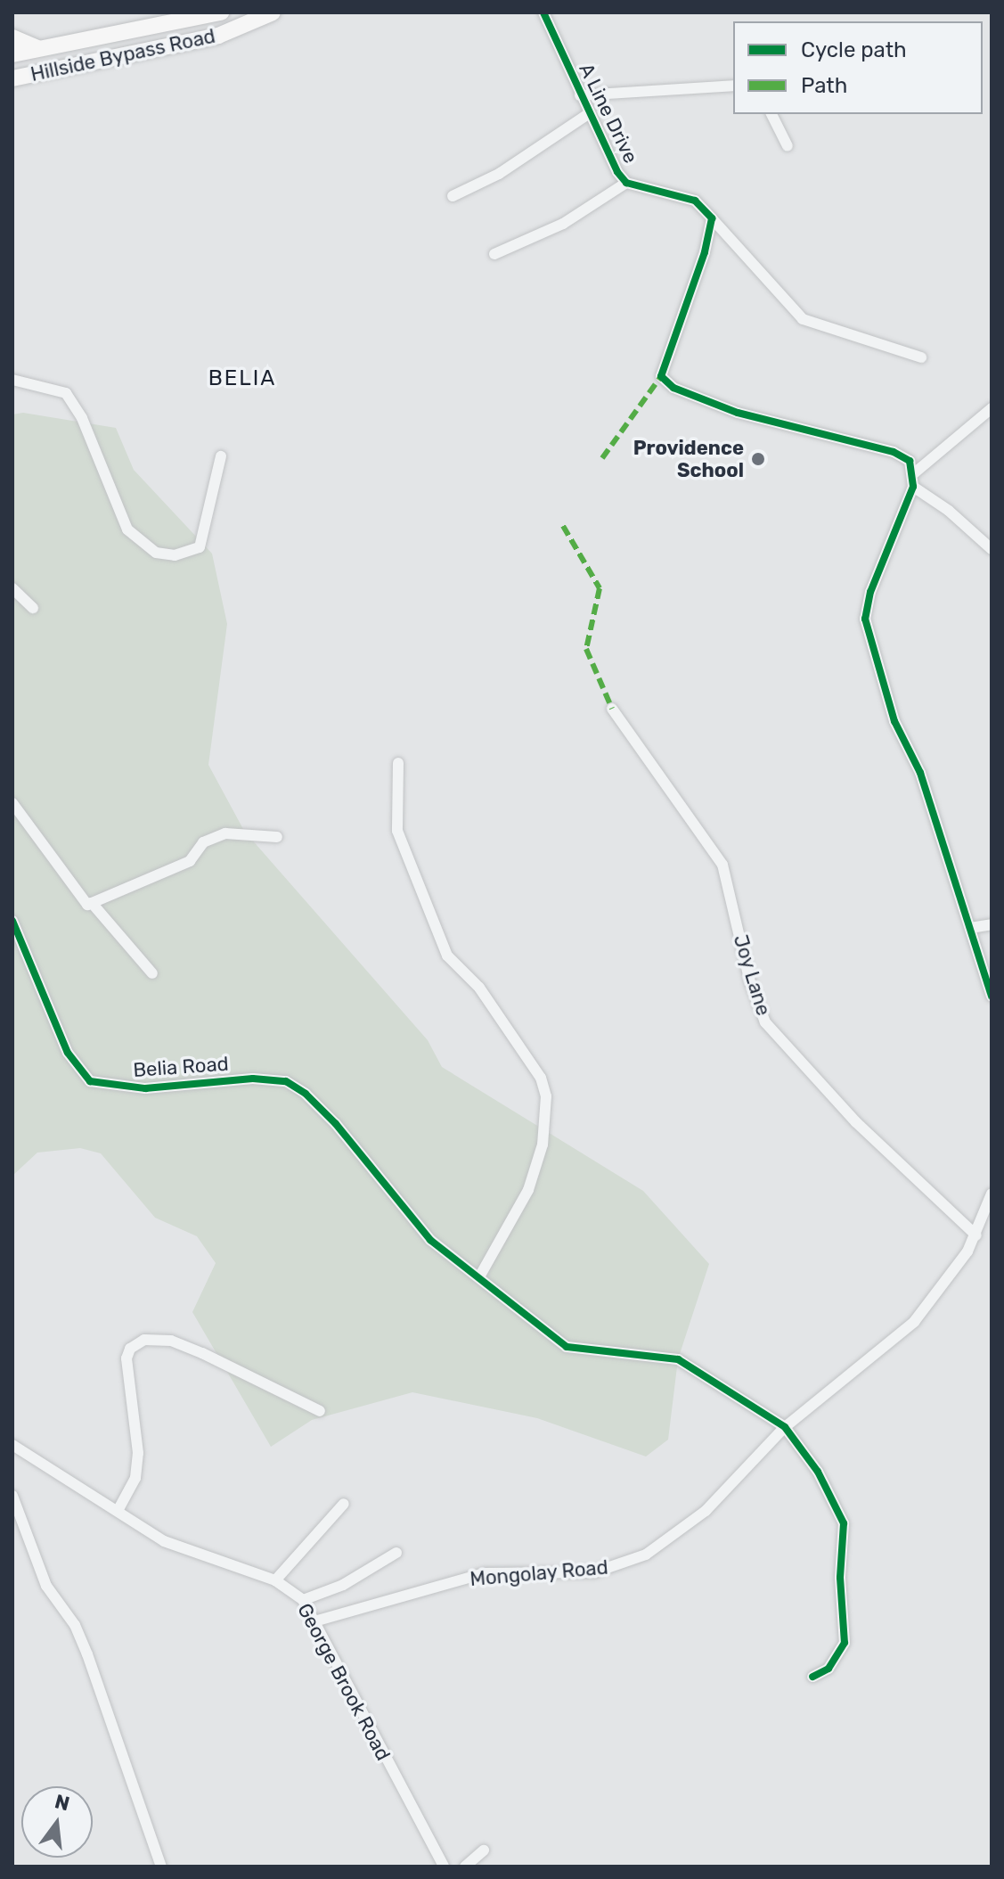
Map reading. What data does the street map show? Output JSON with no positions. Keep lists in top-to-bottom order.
{
  "streets": {
    "main road": ["Hillside Bypass Road"],
    "street": [
      "A Line Drive",
      "Joy Lane",
      "Belia Road",
      "Mongolay Road",
      "George Brook Road"
    ]
  },
  "crossings": [
    ["Joy Lane", "Mongolay Road"],
    ["Belia Road", "Mongolay Road"],
    ["Mongolay Road", "George Brook Road"]
  ],
  "districts": ["BELIA"],
  "places": ["Providence School"],
  "legend": ["Cycle path", "Path"],
  "north": "top"
}
